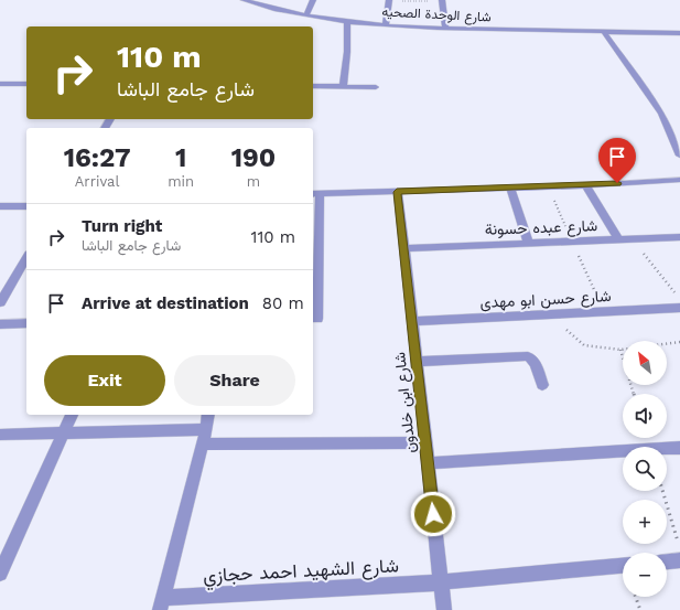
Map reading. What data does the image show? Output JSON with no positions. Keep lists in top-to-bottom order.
{
  "streets": {
    "street": [
      "شارع الوحدة الصحيه",
      "شارع عبده حسونة",
      "شارع حسن ابو مهدى",
      "شارع ابن خلدون",
      "شارع الشهيد احمد حجازي"
    ]
  },
  "crossings": [
    ["شارع عبده حسونة", "شارع ابن خلدون"],
    ["شارع حسن ابو مهدى", "شارع ابن خلدون"],
    ["شارع ابن خلدون", "شارع الشهيد احمد حجازي"]
  ],
  "north": "top left",
  "page": {
    "turn": ["110 m", "شارع جامع الباشا"],
    "eta": [
      "16:27",
      "Arrival",
      "1",
      "min",
      "190",
      "m"
    ],
    "list": [
      {
        "name": "Turn right",
        "note": "شارع جامع الباشا",
        "value": "110 m"
      },
      {
        "name": "Arrive at destination",
        "value": "80 m"
      }
    ],
    "map_buttons": ["+", "−"],
    "buttons": ["Exit", "Share"]
  }
}
